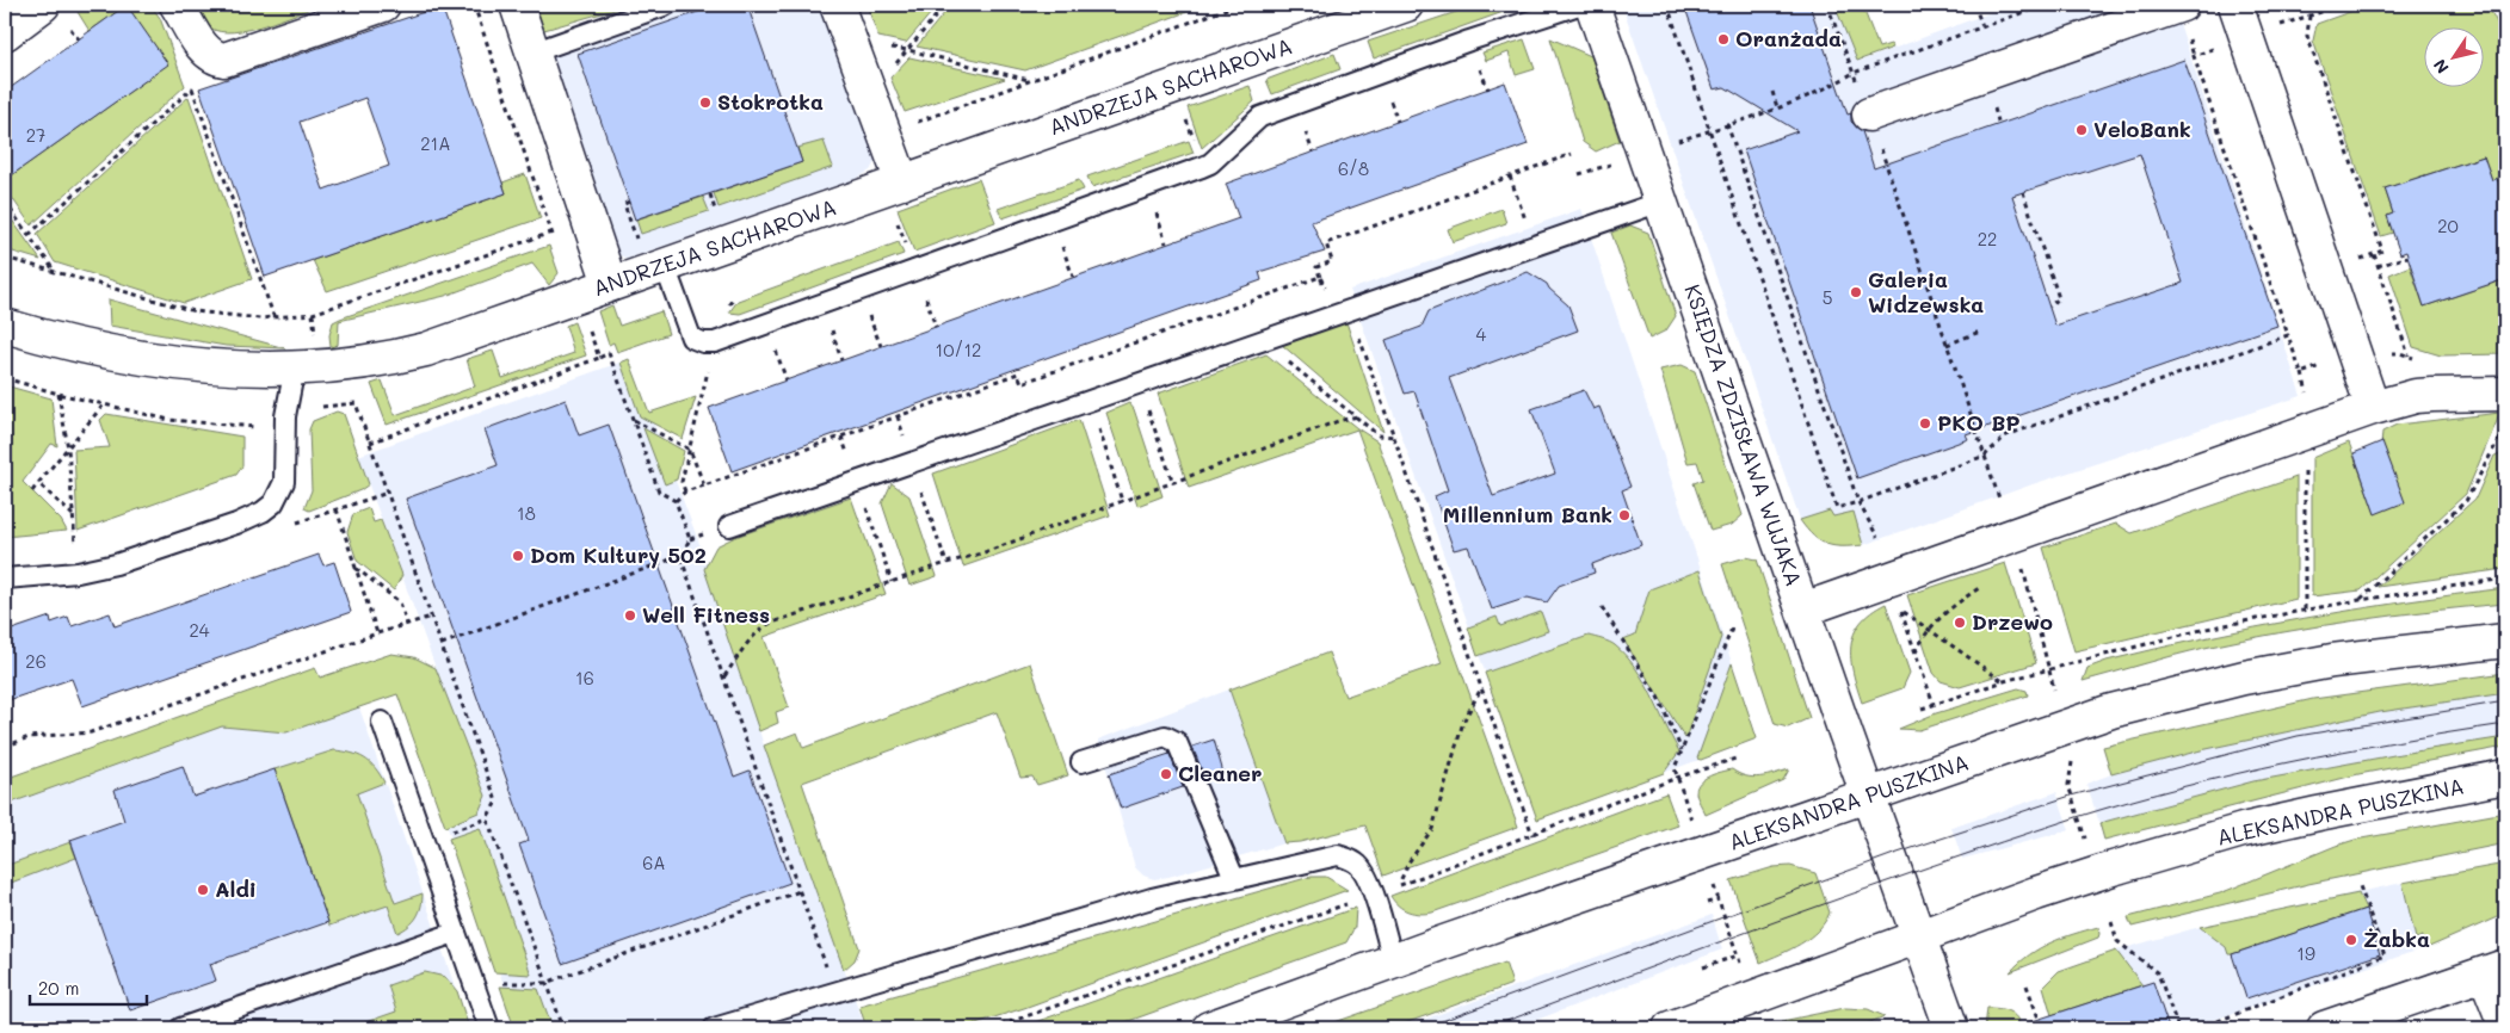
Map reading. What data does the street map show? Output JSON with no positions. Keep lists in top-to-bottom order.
{
  "streets": {
    "street": ["ANDRZEJA SACHAROWA", "KSIĘDZA ZDZISŁAWA WUJAKA", "ALEKSANDRA PUSZKINA"]
  },
  "crossings": [
    ["KSIĘDZA ZDZISŁAWA WUJAKA", "ALEKSANDRA PUSZKINA"]
  ],
  "places": [
    "Oranżada",
    "Stokrotka",
    "VeloBank",
    "Galeria Widzewska",
    "PKO BP",
    "Millennium Bank",
    "Dom Kultury 502",
    "Well Fitness",
    "Drzewo",
    "Cleaner",
    "Aldi",
    "Żabka"
  ],
  "house_numbers": [
    "27",
    "21A",
    "6/8",
    "20",
    "22",
    "5",
    "4",
    "10/12",
    "18",
    "24",
    "26",
    "16",
    "6A",
    "19"
  ],
  "scale_bar": "20 m",
  "north": "bottom left"
}
